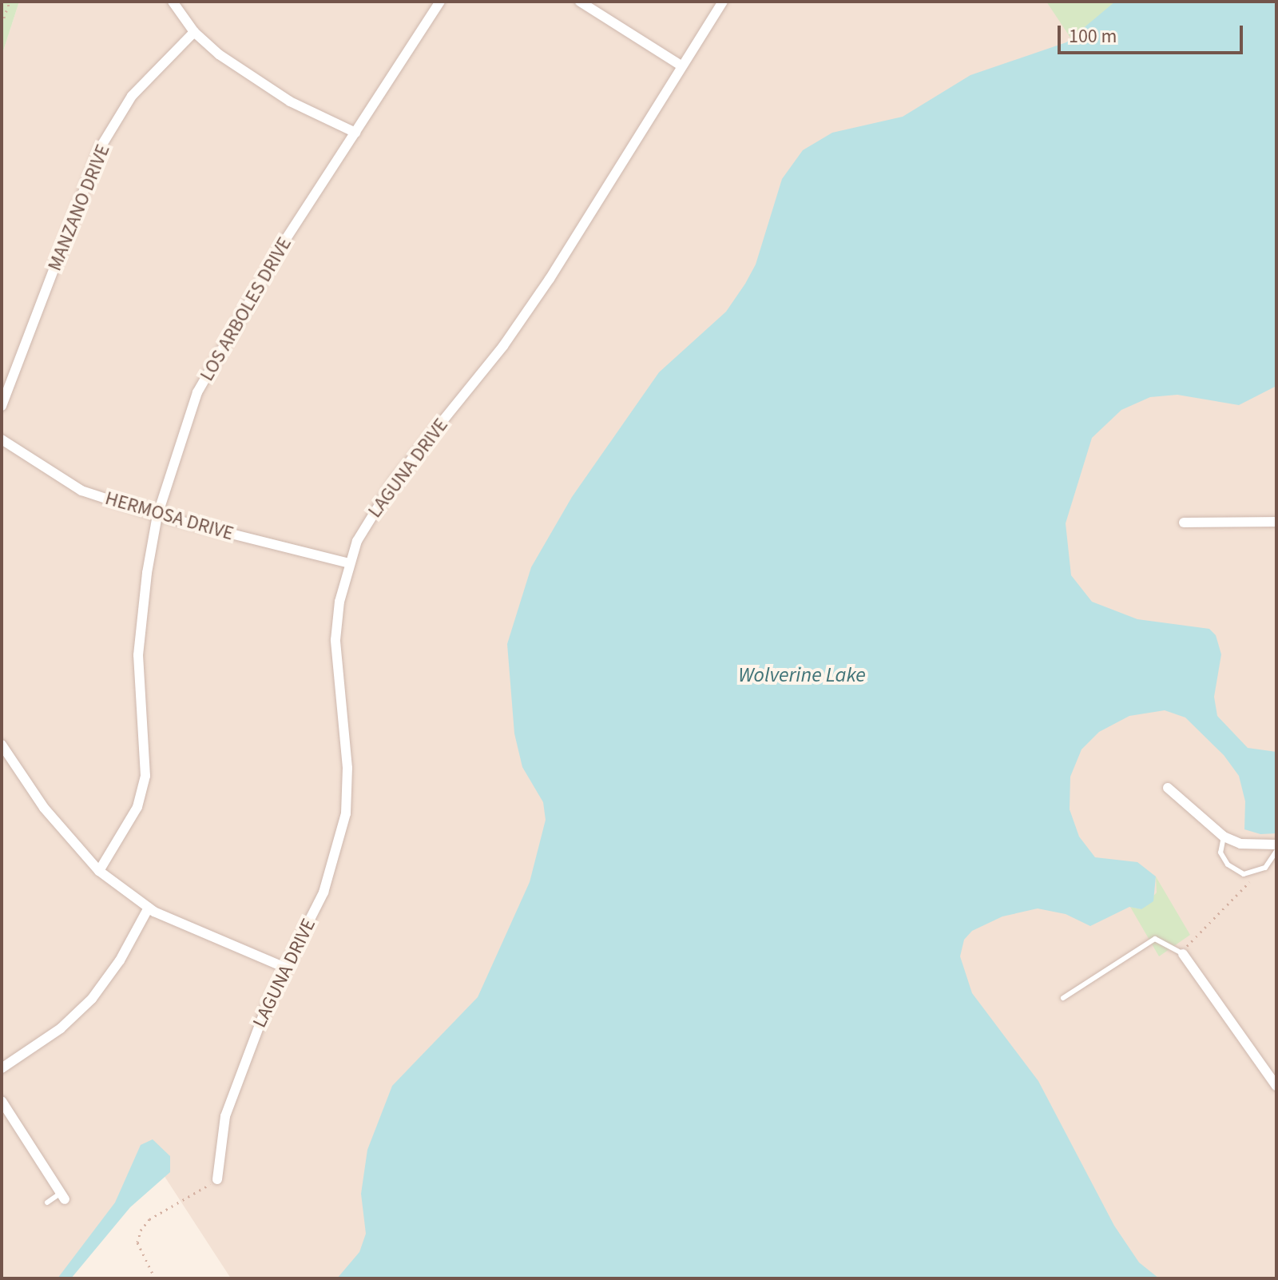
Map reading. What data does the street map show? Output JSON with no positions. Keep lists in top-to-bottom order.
{
  "streets": {
    "street": [
      "MANZANO DRIVE",
      "LOS ARBOLES DRIVE",
      "LAGUNA DRIVE",
      "HERMOSA DRIVE"
    ]
  },
  "crossings": [
    ["LOS ARBOLES DRIVE", "HERMOSA DRIVE"],
    ["LAGUNA DRIVE", "HERMOSA DRIVE"]
  ],
  "water": ["Wolverine Lake"],
  "scale_bar": "100 m"
}
